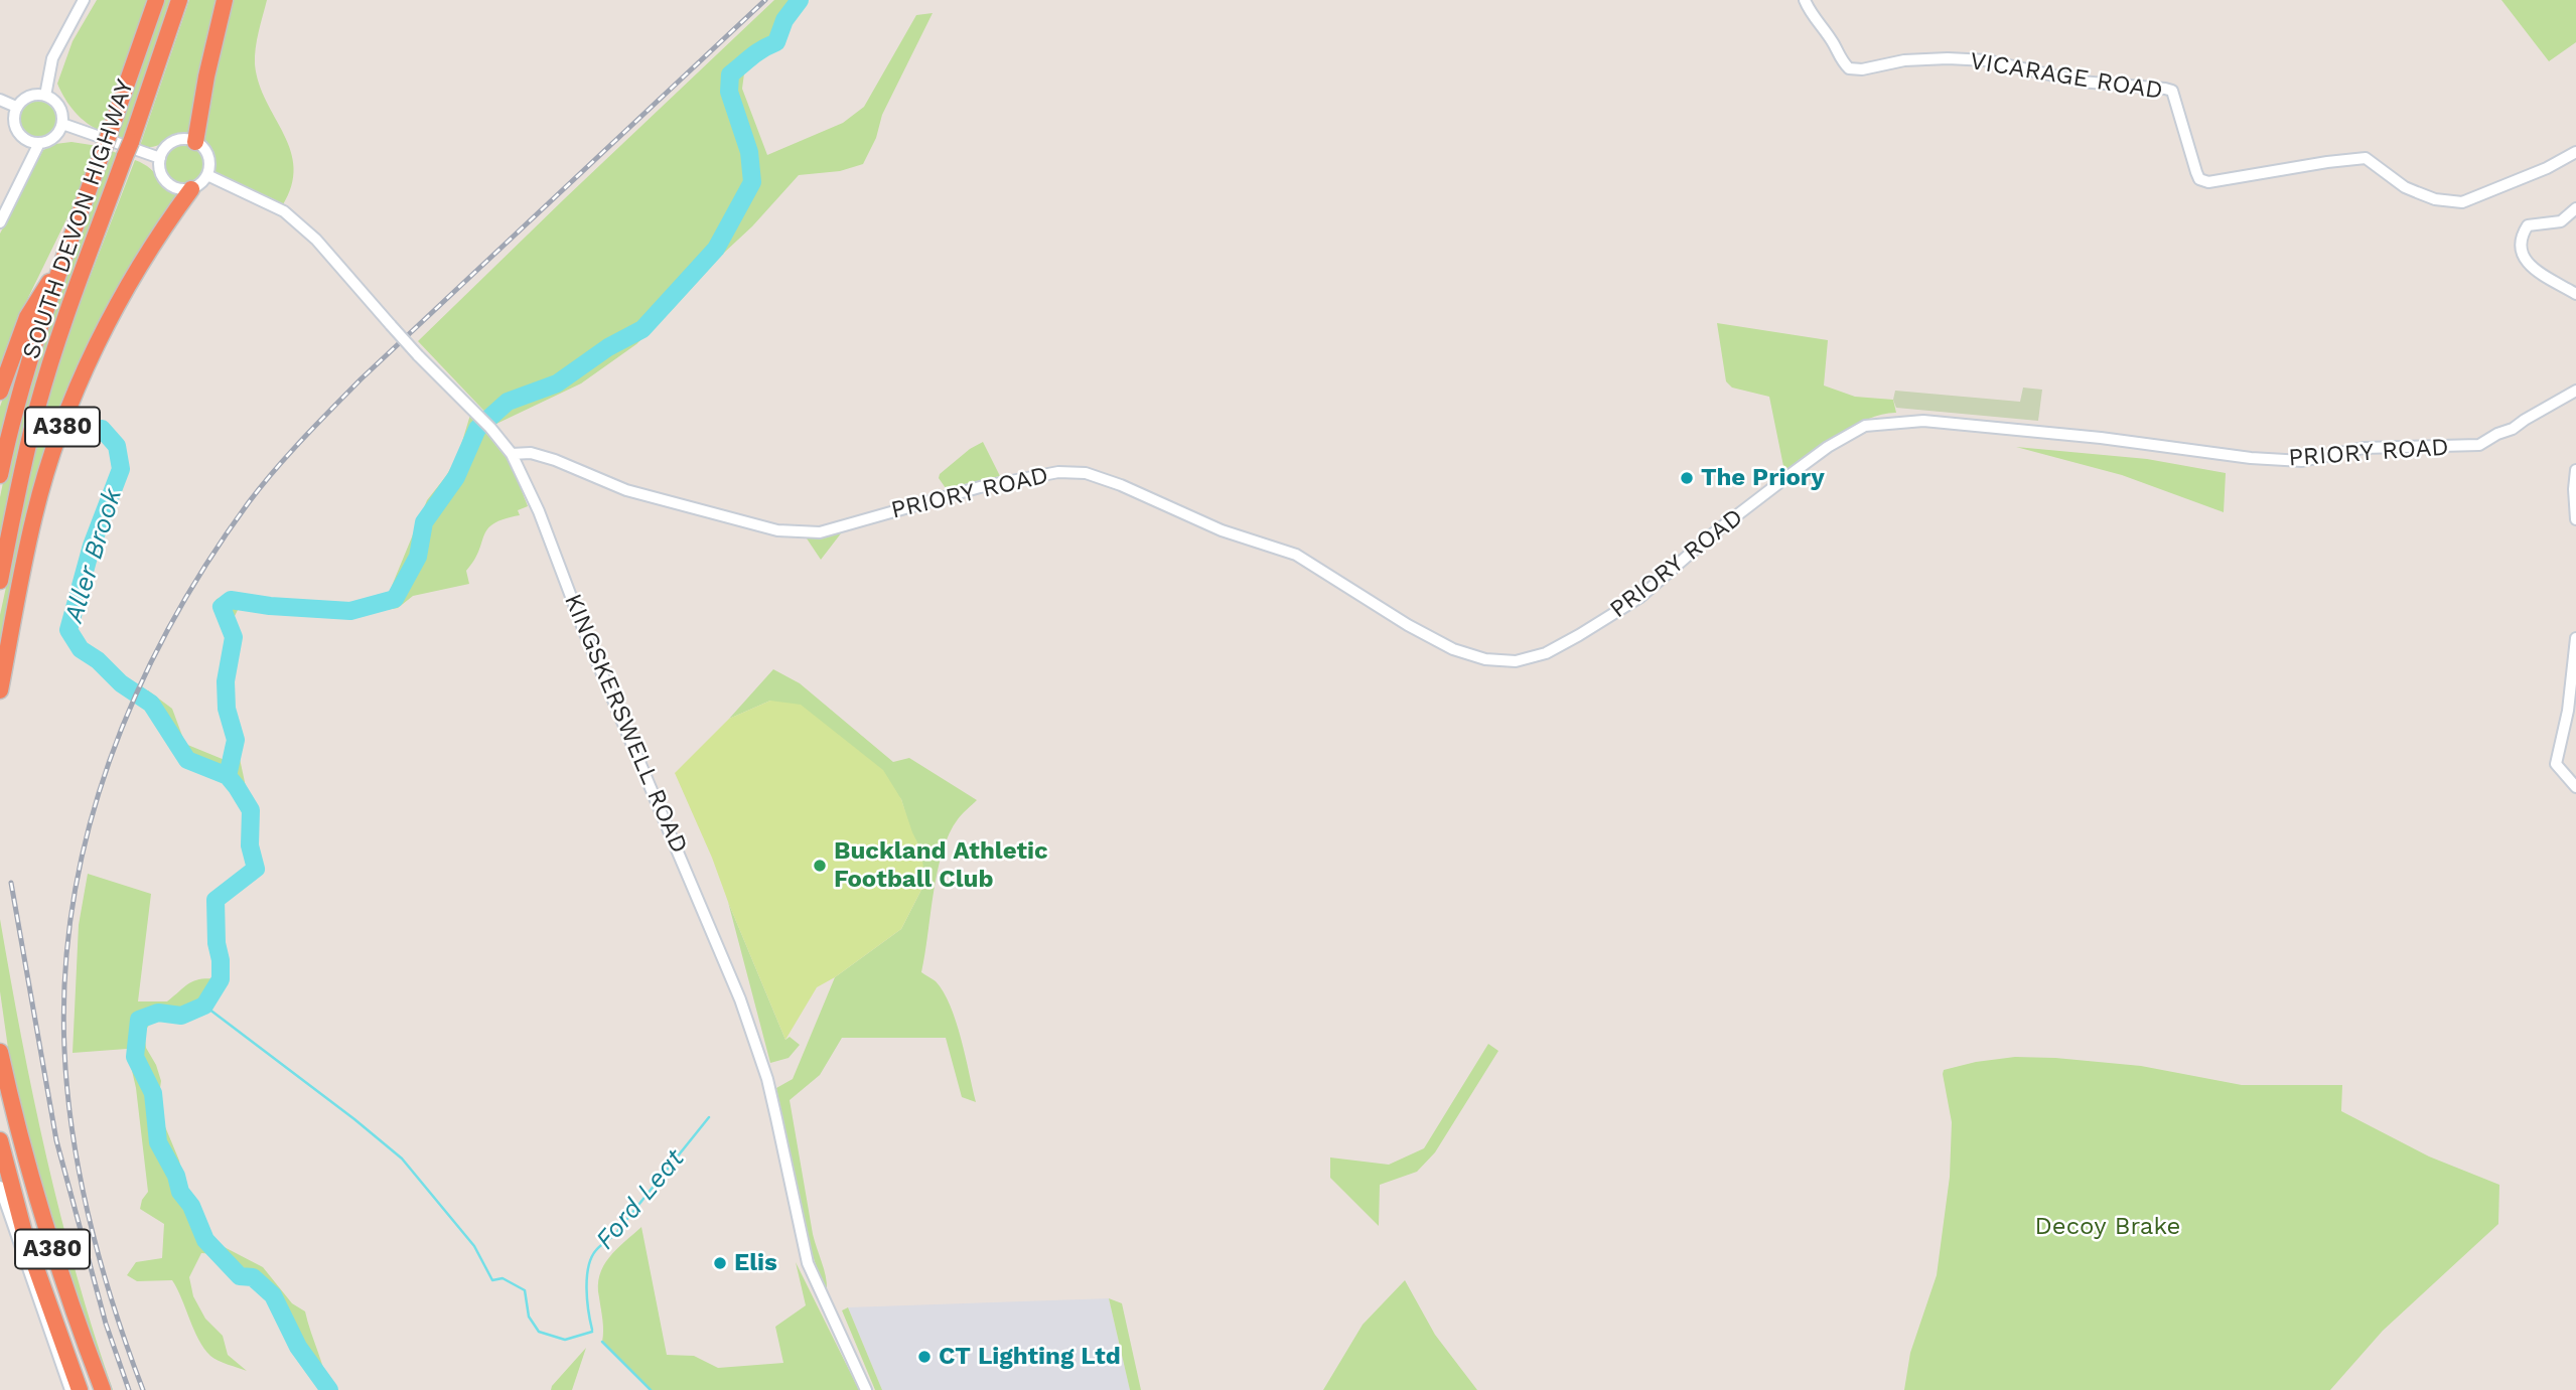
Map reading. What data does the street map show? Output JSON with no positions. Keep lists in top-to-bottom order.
{
  "streets": {
    "highway": ["SOUTH DEVON HIGHWAY", "A380"],
    "street": ["VICARAGE ROAD", "PRIORY ROAD", "KINGSKERSWELL ROAD"]
  },
  "crossings": [
    ["SOUTH DEVON HIGHWAY", "A380"],
    ["A380", "KINGSKERSWELL ROAD"],
    ["PRIORY ROAD", "KINGSKERSWELL ROAD"]
  ],
  "water": ["Aller Brook", "Ford Leat"],
  "parks": ["Decoy Brake"],
  "places": [
    "The Priory",
    "Buckland Athletic Football Club",
    "Elis",
    "CT Lighting Ltd"
  ]
}
